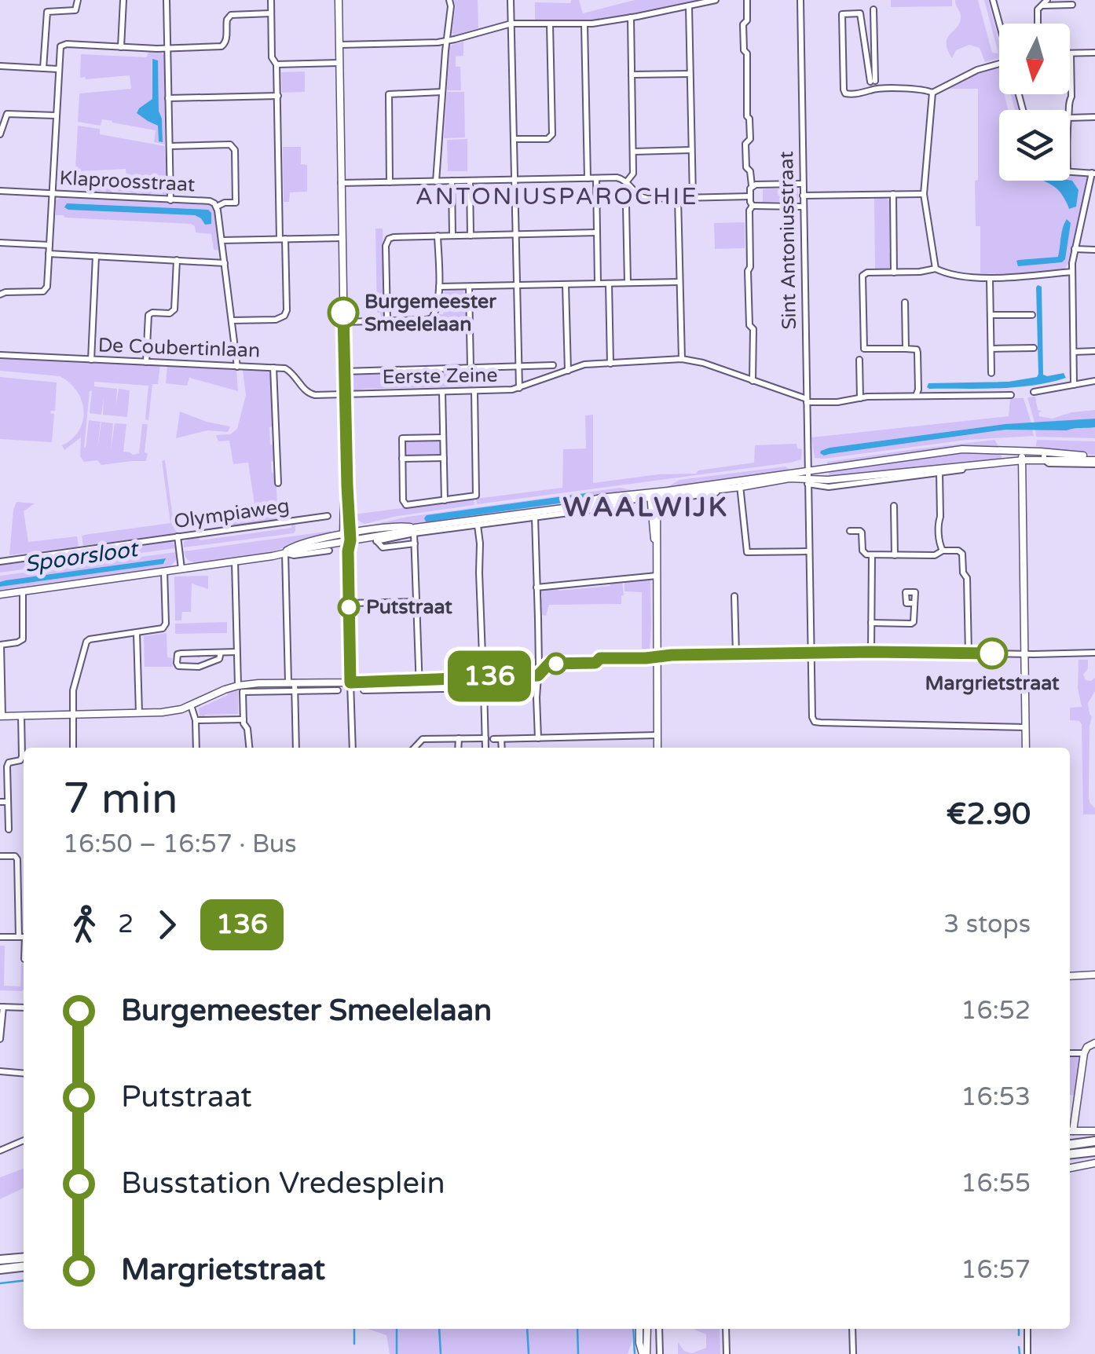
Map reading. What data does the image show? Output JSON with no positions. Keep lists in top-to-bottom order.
{
  "streets": {
    "street": [
      "Klaproosstraat",
      "Sint Antoniusstraat",
      "De Coubertinlaan",
      "Eerste Zeine",
      "Olympiaweg"
    ]
  },
  "crossings": [
    ["Klaproosstraat", "De Coubertinlaan"],
    ["Sint Antoniusstraat", "Eerste Zeine"],
    ["De Coubertinlaan", "Eerste Zeine"]
  ],
  "districts": ["ANTONIUSPAROCHIE", "WAALWIJK"],
  "water": ["Spoorsloot"],
  "places": ["Burgemeester Smeelelaan", "Putstraat", "Margrietstraat"],
  "lines": ["bus line 136"],
  "north": "bottom",
  "page": {
    "on_map": "136",
    "heading": ["7 min", "16:50 – 16:57 · Bus", "€2.90"],
    "legs": ["2", "136", "3 stops"],
    "list": [
      {
        "name": "Burgemeester Smeelelaan",
        "value": "16:52"
      },
      {
        "name": "Putstraat",
        "value": "16:53"
      },
      {
        "name": "Busstation Vredesplein",
        "value": "16:55"
      },
      {
        "name": "Margrietstraat",
        "value": "16:57"
      }
    ]
  }
}
